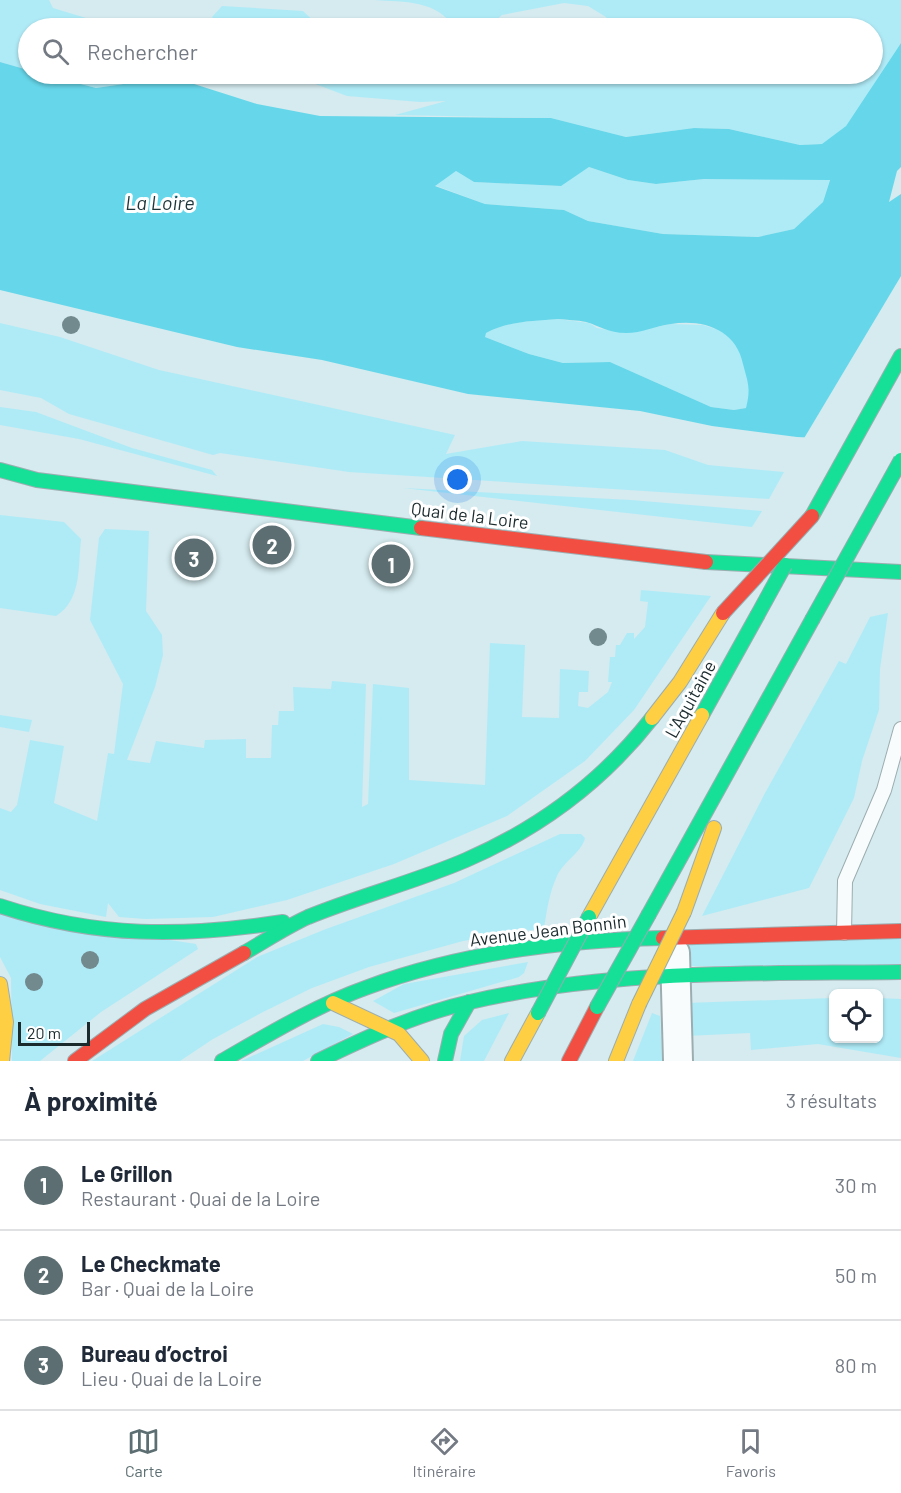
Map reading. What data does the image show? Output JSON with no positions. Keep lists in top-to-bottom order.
{
  "streets": {
    "main road": ["Quai de la Loire", "L'Aquitaine", "Avenue Jean Bonnin"]
  },
  "water": ["La Loire"],
  "scale_bar": "20 m",
  "page": {
    "search": "Rechercher",
    "pins": ["2", "3", "1"],
    "scale": "20 m",
    "heading": ["À proximité", "3 résultats"],
    "list": [
      {
        "mark": "1",
        "name": "Le Grillon",
        "note": "Restaurant · Quai de la Loire",
        "value": "30 m"
      },
      {
        "mark": "2",
        "name": "Le Checkmate",
        "note": "Bar · Quai de la Loire",
        "value": "50 m"
      },
      {
        "mark": "3",
        "name": "Bureau d’octroi",
        "note": "Lieu · Quai de la Loire",
        "value": "80 m"
      }
    ],
    "nav": ["Carte", "Itinéraire", "Favoris"]
  }
}
